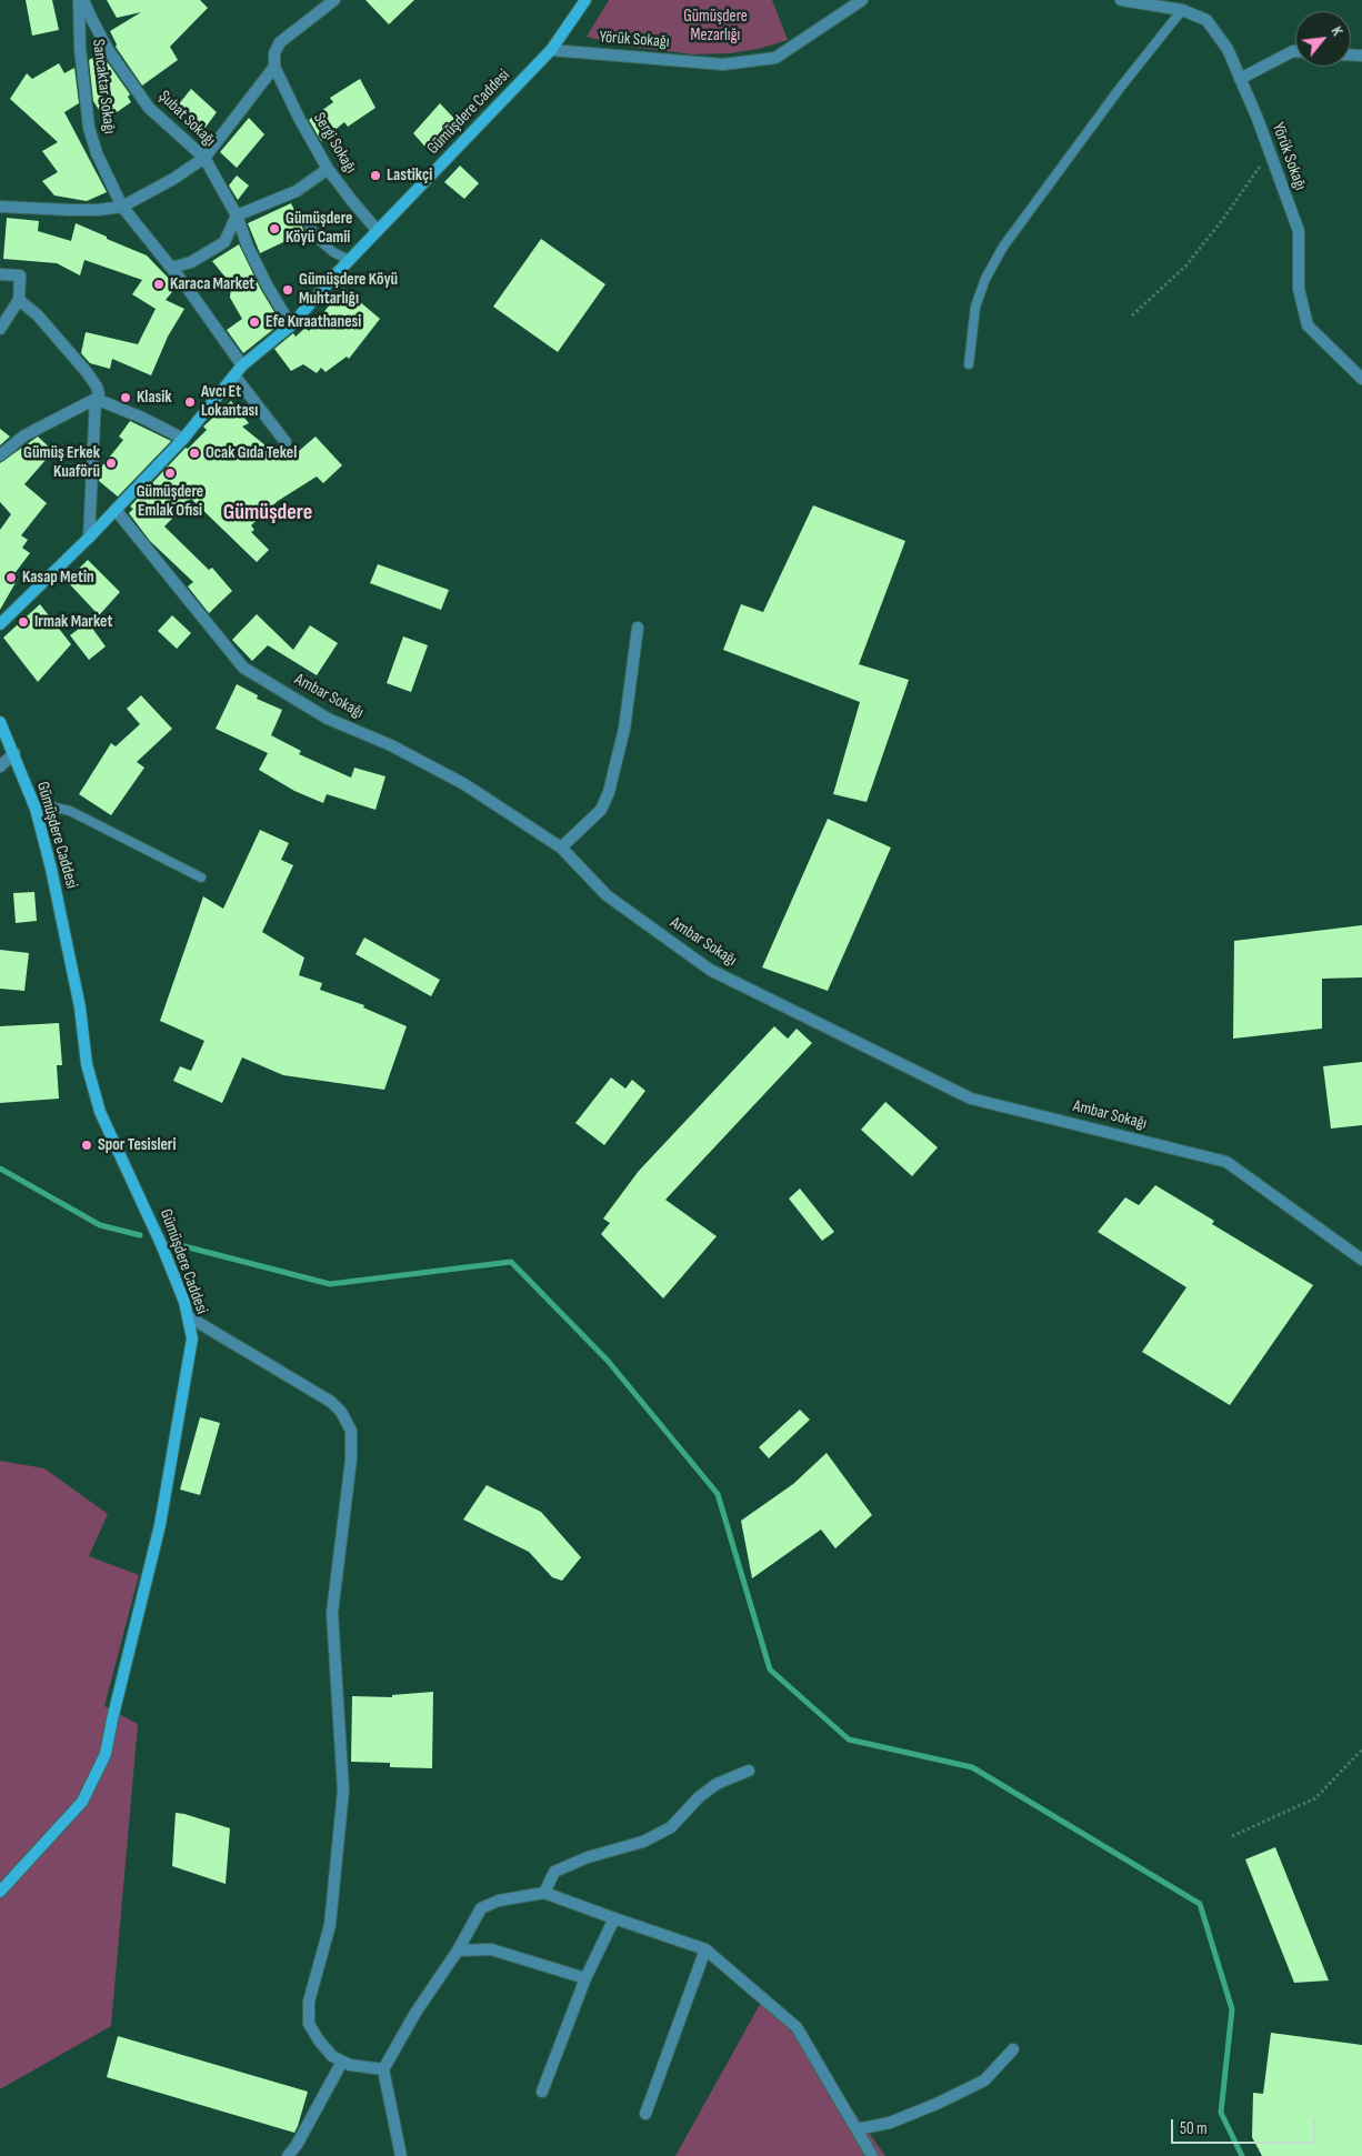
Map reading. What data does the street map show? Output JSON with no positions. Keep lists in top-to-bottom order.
{
  "streets": {
    "street": [
      "Yörük Sokağı",
      "Sancaktar Sokağı",
      "Gümüşdere Caddesi",
      "Şubat Sokağı",
      "Sergi Sokağı",
      "Ambar Sokağı"
    ]
  },
  "crossings": [
    ["Yörük Sokağı", "Gümüşdere Caddesi"],
    ["Sancaktar Sokağı", "Gümüşdere Caddesi"],
    ["Gümüşdere Caddesi", "Şubat Sokağı"],
    ["Gümüşdere Caddesi", "Sergi Sokağı"],
    ["Gümüşdere Caddesi", "Ambar Sokağı"]
  ],
  "districts": ["Gümüşdere"],
  "parks": ["Gümüşdere Mezarlığı"],
  "places": [
    "Lastikçi",
    "Gümüşdere Köyü Camii",
    "Karaca Market",
    "Gümüşdere Köyü Muhtarlığı",
    "Efe Kıraathanesi",
    "Klasik",
    "Avcı Et Lokantası",
    "Ocak Gıda Tekel",
    "Gümüş Erkek Kuaförü",
    "Gümüşdere Emlak Ofisi",
    "Kasap Metin",
    "Irmak Market",
    "Spor Tesisleri"
  ],
  "scale_bar": "50 m",
  "north": "top right"
}
